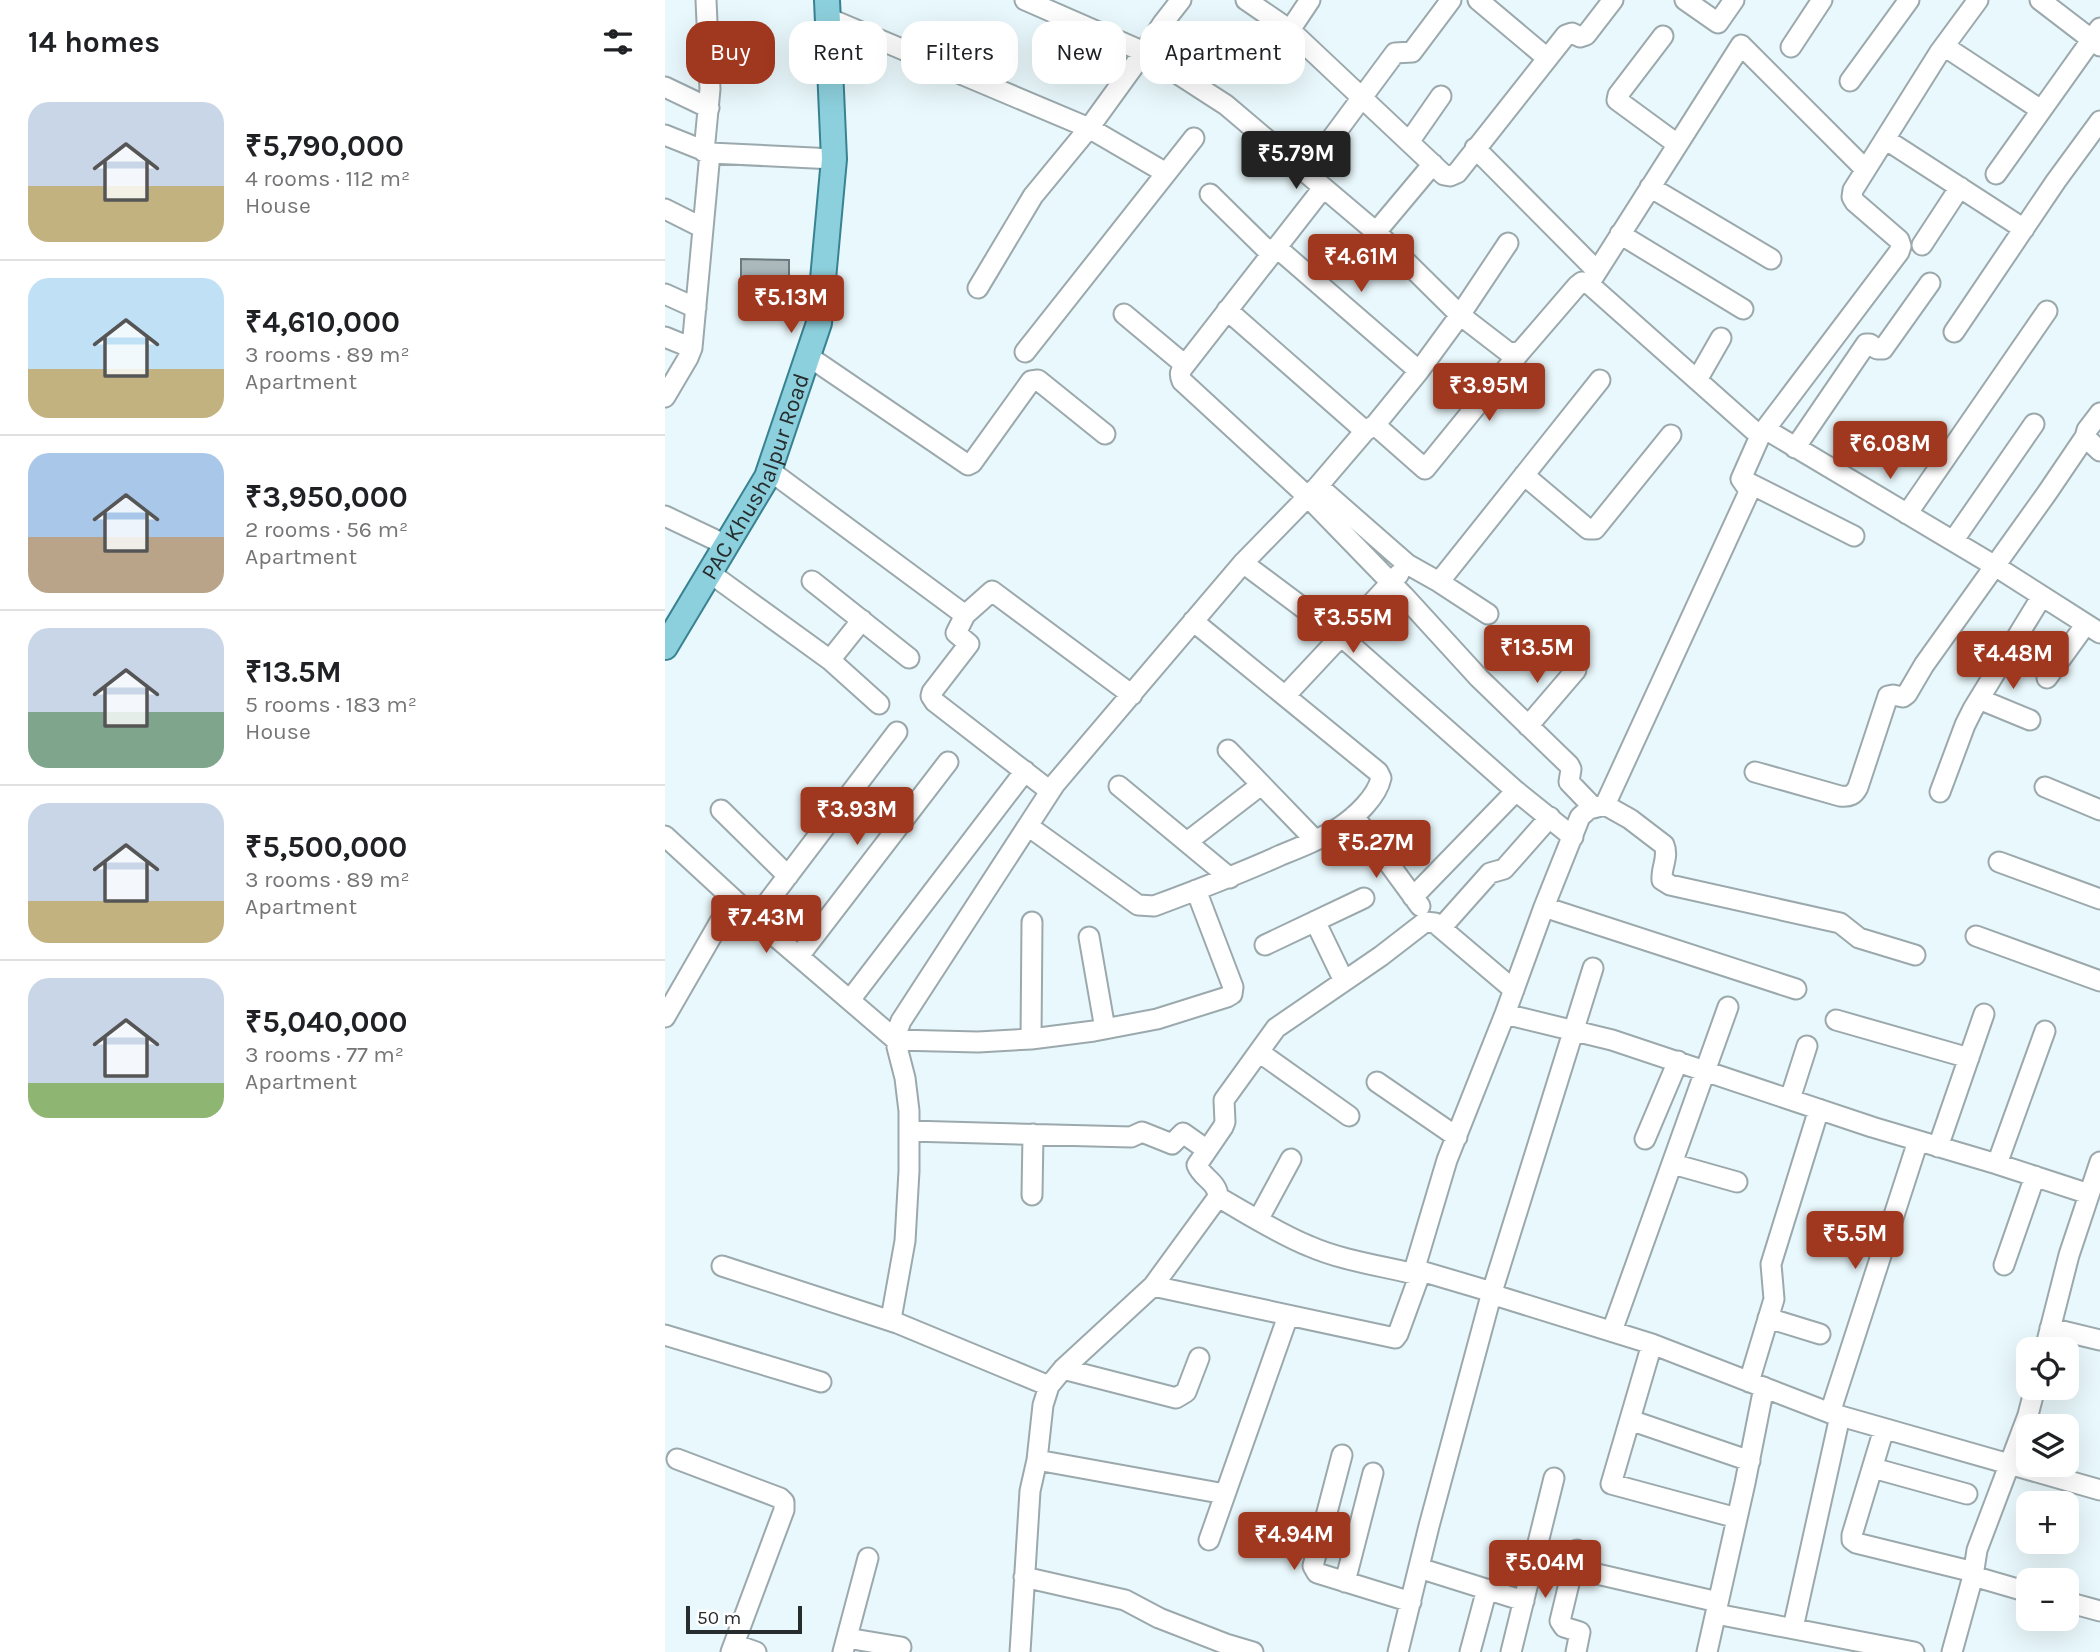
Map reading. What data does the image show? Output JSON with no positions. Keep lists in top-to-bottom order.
{
  "streets": {
    "main road": ["PAC Khushalpur Road"]
  },
  "scale_bar": "50 m",
  "page": {
    "heading": "14 homes",
    "chip": [
      "Buy",
      "Rent",
      "Filters",
      "New",
      "Apartment"
    ],
    "list": [
      {
        "name": "₹5,790,000",
        "note": "4 rooms · 112 m² · House"
      },
      {
        "name": "₹4,610,000",
        "note": "3 rooms · 89 m² · Apartment"
      },
      {
        "name": "₹3,950,000",
        "note": "2 rooms · 56 m² · Apartment"
      },
      {
        "name": "₹13.5M",
        "note": "5 rooms · 183 m² · House"
      },
      {
        "name": "₹5,500,000",
        "note": "3 rooms · 89 m² · Apartment"
      },
      {
        "name": "₹5,040,000",
        "note": "3 rooms · 77 m² · Apartment"
      }
    ],
    "price": [
      "₹5.79M",
      "₹4.61M",
      "₹5.13M",
      "₹3.95M",
      "₹6.08M",
      "₹3.55M",
      "₹13.5M",
      "₹4.48M",
      "₹3.93M",
      "₹5.27M",
      "₹7.43M",
      "₹5.5M",
      "₹4.94M",
      "₹5.04M"
    ],
    "map_buttons": ["+", "−"],
    "scale": "50 m"
  }
}
